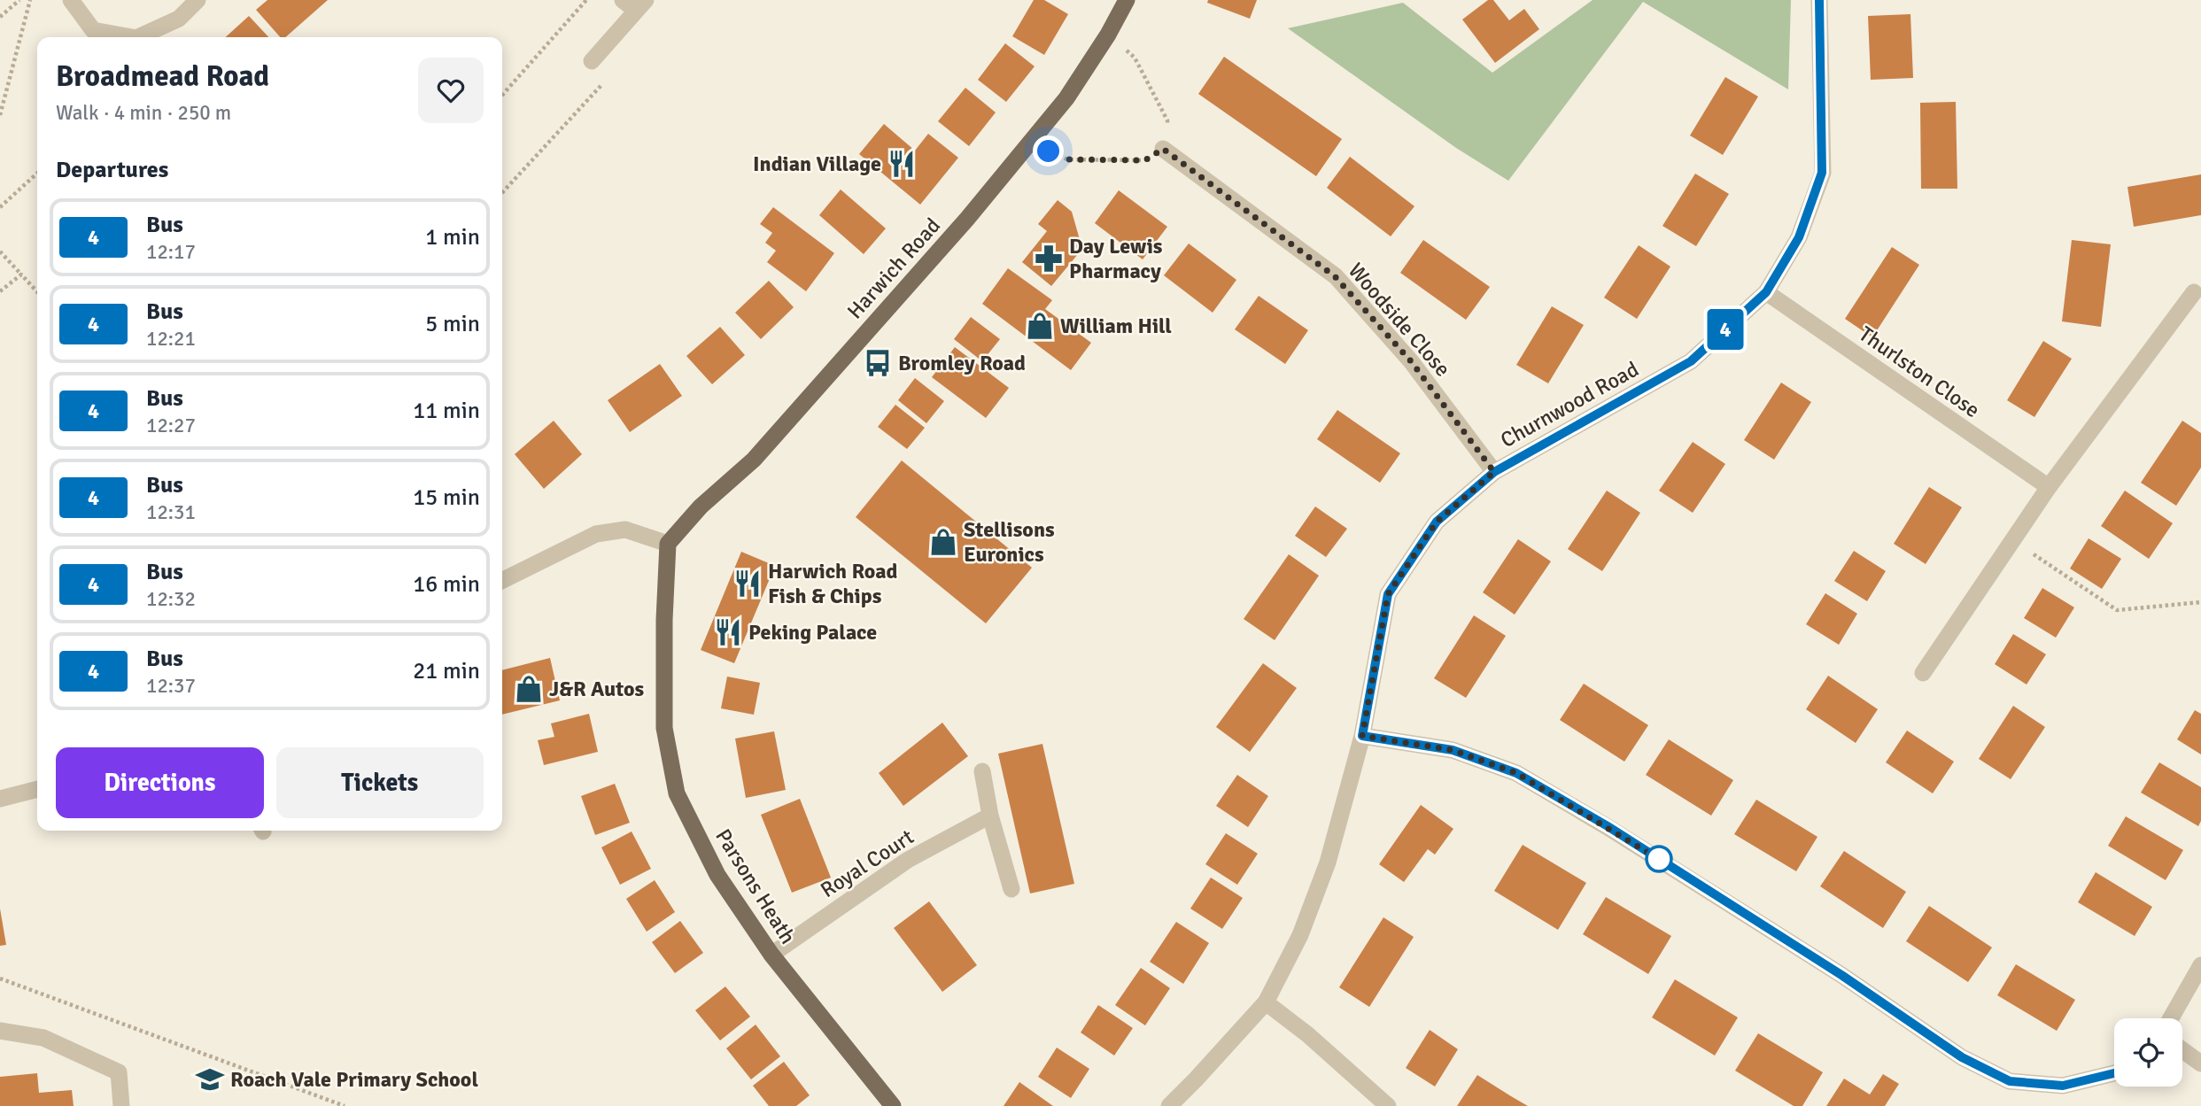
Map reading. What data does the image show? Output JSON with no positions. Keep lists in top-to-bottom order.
{
  "streets": {
    "main road": ["Harwich Road", "Parsons Heath"],
    "street": [
      "Woodside Close",
      "Thurlston Close",
      "Churnwood Road",
      "Royal Court"
    ]
  },
  "crossings": [
    ["Harwich Road", "Parsons Heath"],
    ["Woodside Close", "Churnwood Road"],
    ["Thurlston Close", "Churnwood Road"],
    ["Royal Court", "Parsons Heath"]
  ],
  "places": {
    "restaurant": ["Indian Village", "Harwich Road Fish & Chips", "Peking Palace"],
    "pharmacy": ["Day Lewis Pharmacy"],
    "shop": ["William Hill", "Stellisons Euronics", "J&R Autos"],
    "bus stop": ["Bromley Road"],
    "school or university": ["Roach Vale Primary School"]
  },
  "lines": ["bus line 4"],
  "page": {
    "on_map": "4",
    "heading": [
      ["Broadmead Road", "Walk · 4 min · 250 m"],
      "Departures"
    ],
    "list": [
      {
        "mark": "4",
        "name": "Bus",
        "note": "12:17",
        "value": "1 min"
      },
      {
        "mark": "4",
        "name": "Bus",
        "note": "12:21",
        "value": "5 min"
      },
      {
        "mark": "4",
        "name": "Bus",
        "note": "12:27",
        "value": "11 min"
      },
      {
        "mark": "4",
        "name": "Bus",
        "note": "12:31",
        "value": "15 min"
      },
      {
        "mark": "4",
        "name": "Bus",
        "note": "12:32",
        "value": "16 min"
      },
      {
        "mark": "4",
        "name": "Bus",
        "note": "12:37",
        "value": "21 min"
      }
    ],
    "buttons": ["Directions", "Tickets"]
  }
}
